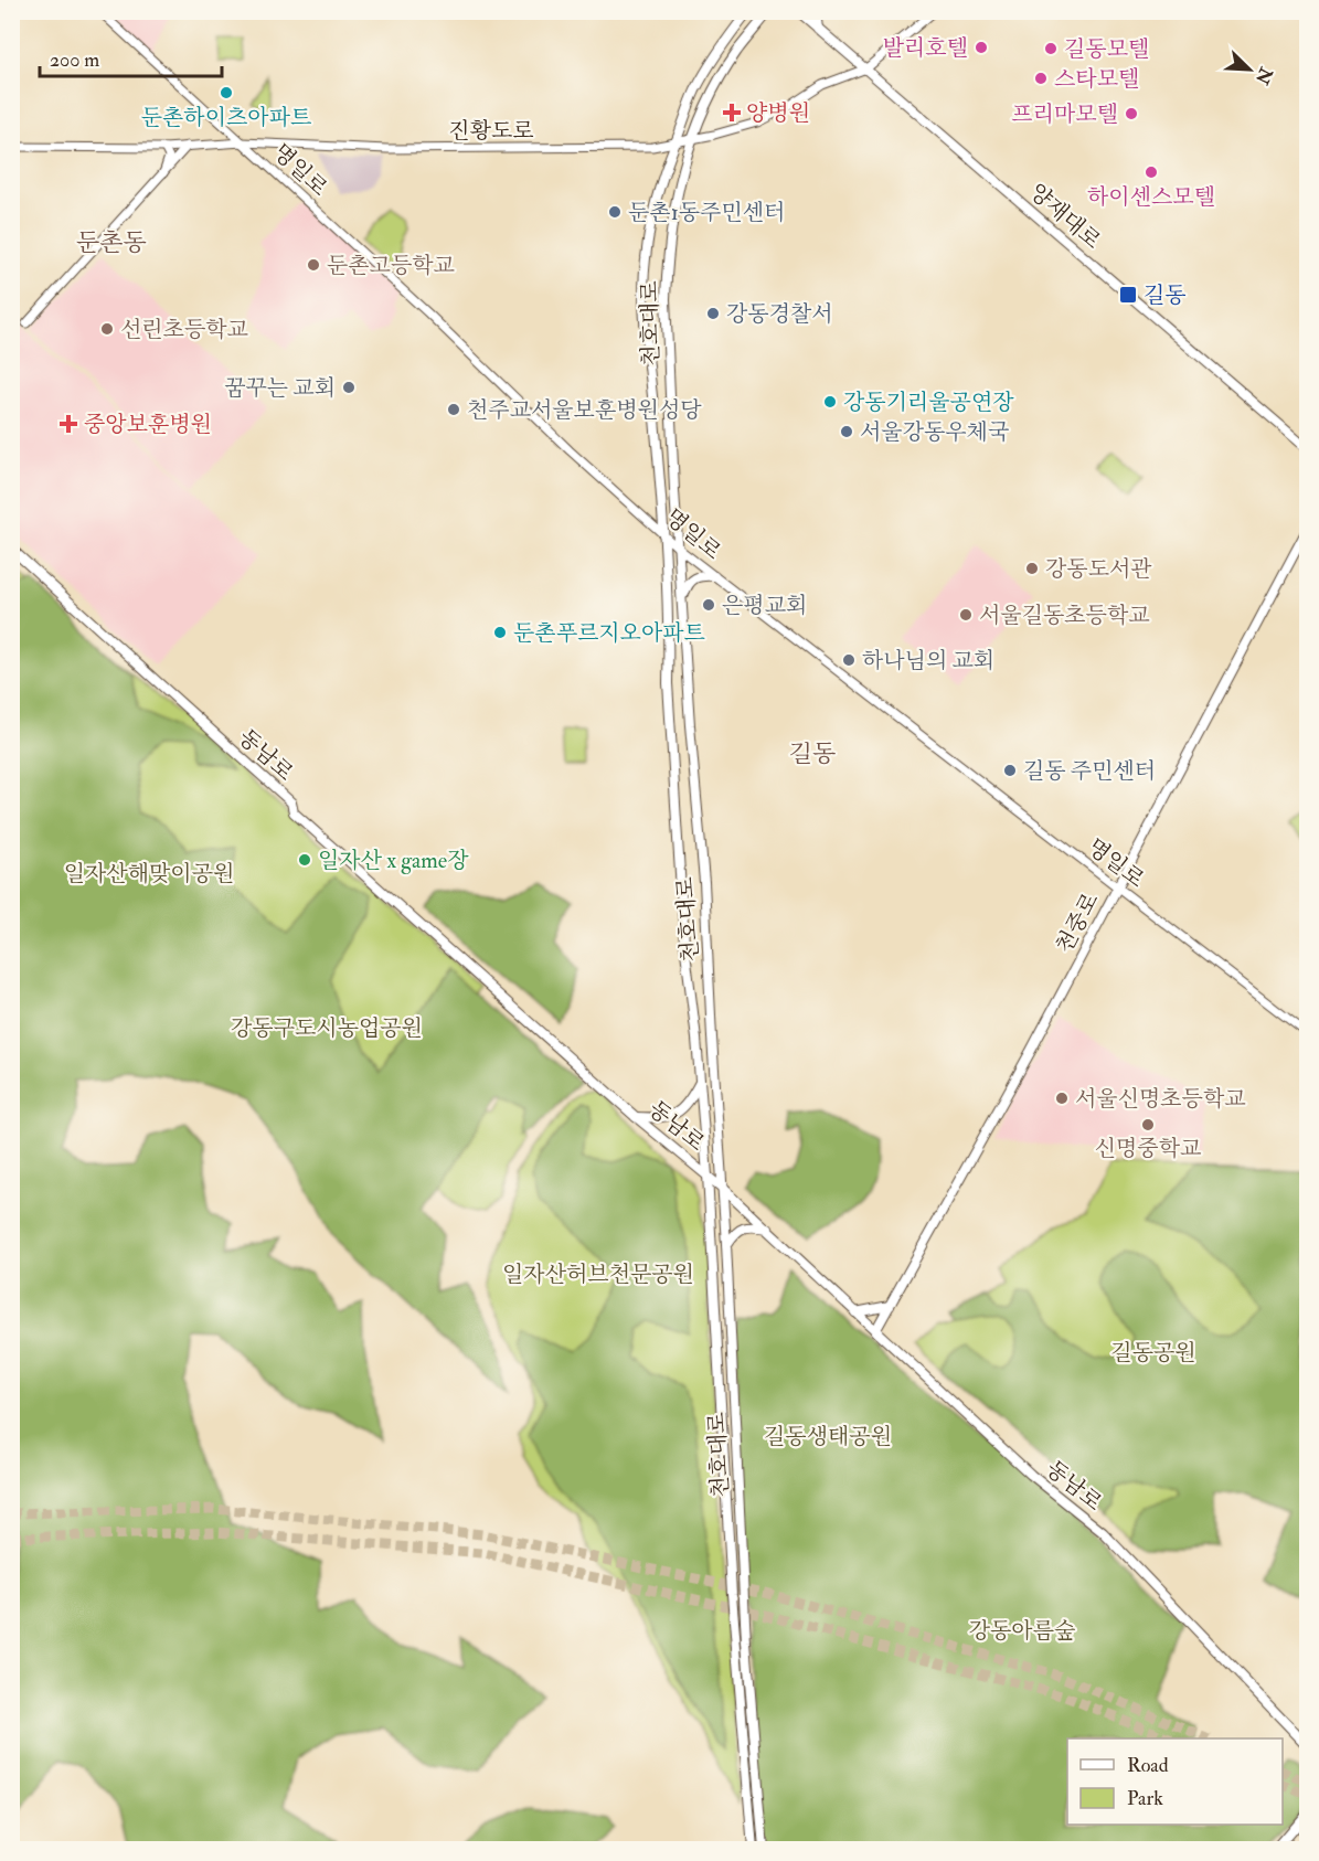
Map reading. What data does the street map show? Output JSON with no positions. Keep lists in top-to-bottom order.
{
  "streets": {
    "main road": [
      "양재대로",
      "천호대로",
      "동남로",
      "천중로"
    ],
    "street": ["진황도로", "명일로"]
  },
  "crossings": [
    ["진황도로", "명일로"],
    ["진황도로", "양재대로"],
    ["진황도로", "천호대로"],
    ["명일로", "천호대로"],
    ["명일로", "천중로"],
    ["천호대로", "동남로"],
    ["동남로", "천중로"]
  ],
  "districts": ["둔촌동", "길동"],
  "parks": [
    "일자산해맞이공원",
    "강동구도시농업공원",
    "일자산허브천문공원",
    "길동공원",
    "길동생태공원",
    "강동아름숲"
  ],
  "places": {
    "other": [
      "발리호텔",
      "길동모텔",
      "스타모텔",
      "둔촌하이츠아파트",
      "프리마모텔",
      "하이센스모텔",
      "둔촌1동주민센터",
      "둔촌고등학교",
      "강동경찰서",
      "선린초등학교",
      "꿈꾸는 교회",
      "강동기리울공연장",
      "천주교서울보훈병원성당",
      "서울강동우체국",
      "강동도서관",
      "은평교회",
      "서울길동초등학교",
      "둔촌푸르지오아파트",
      "하나님의 교회",
      "길동 주민센터",
      "일자산 x game장",
      "서울신명초등학교",
      "신명중학교"
    ],
    "health": ["양병원", "중앙보훈병원"],
    "transit": ["길동"]
  },
  "legend": ["Road", "Park"],
  "scale_bar": "200 m",
  "north": "bottom right"
}
